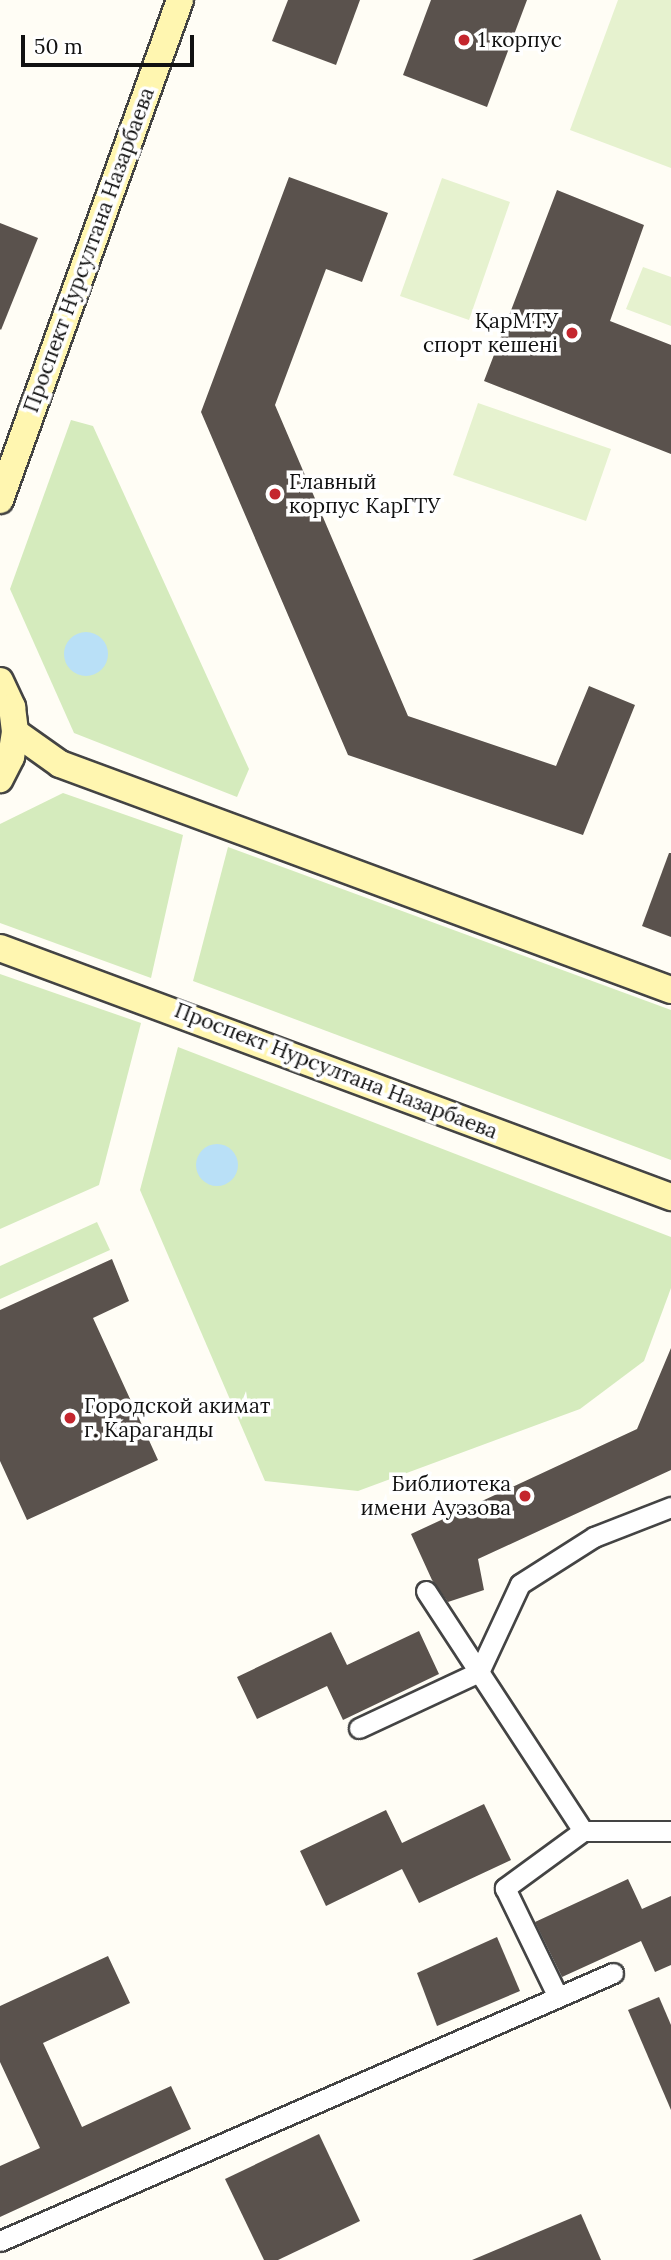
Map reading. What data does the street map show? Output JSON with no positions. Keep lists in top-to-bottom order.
{
  "streets": {
    "main road": ["Проспект Нурсултана Назарбаева"]
  },
  "places": [
    "1 корпус",
    "ҚарМТУ спорт кешені",
    "Главный корпус КарГТУ",
    "Городской акимат г. Караганды",
    "Библиотека имени Ауэзова"
  ],
  "scale_bar": "50 m"
}
